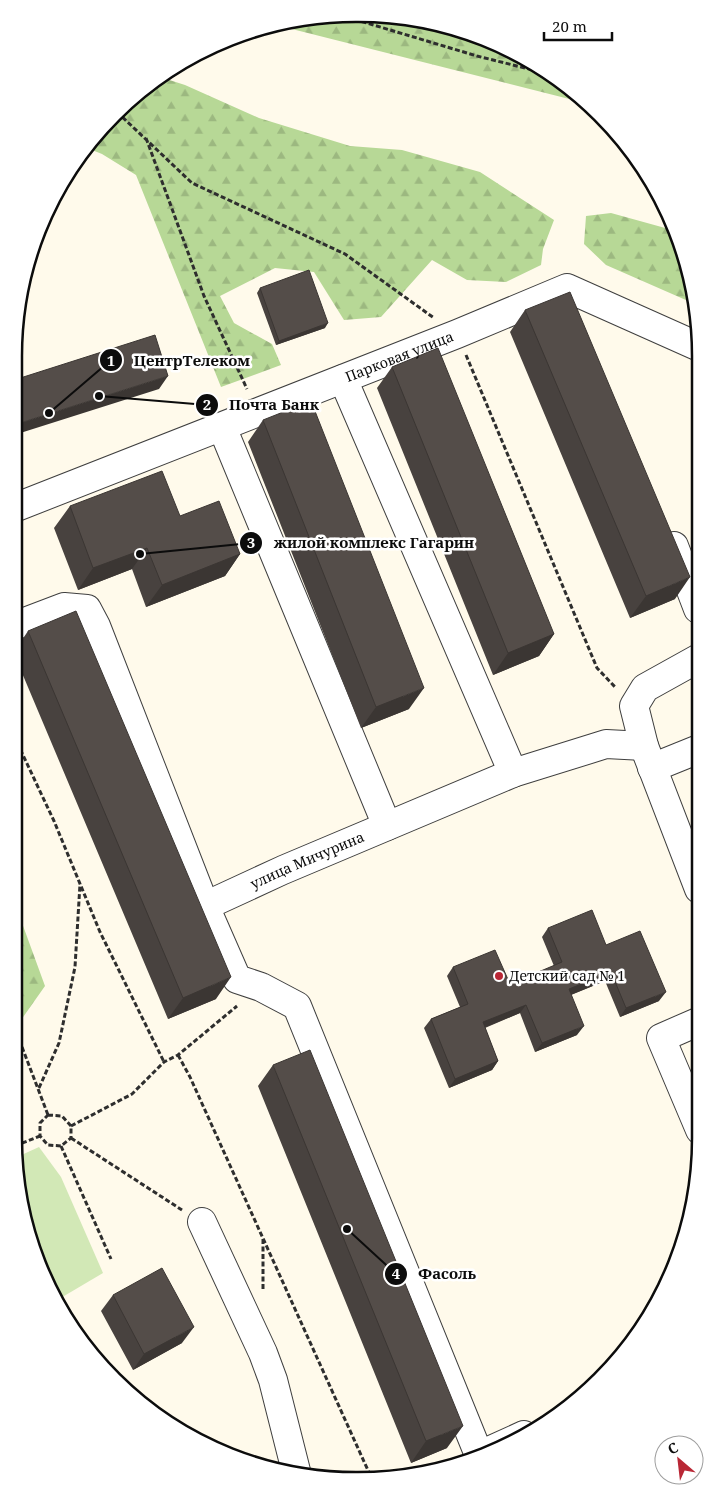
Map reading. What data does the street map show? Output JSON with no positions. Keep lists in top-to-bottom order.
{
  "streets": {
    "street": ["Парковая улица", "улица Мичурина"]
  },
  "places": [
    "Почта Банк",
    "ЦентрТелеком",
    "жилой комплекс Гагарин",
    "Детский сад № 1",
    "Фасоль"
  ],
  "scale_bar": "20 m",
  "north": "top left"
}
